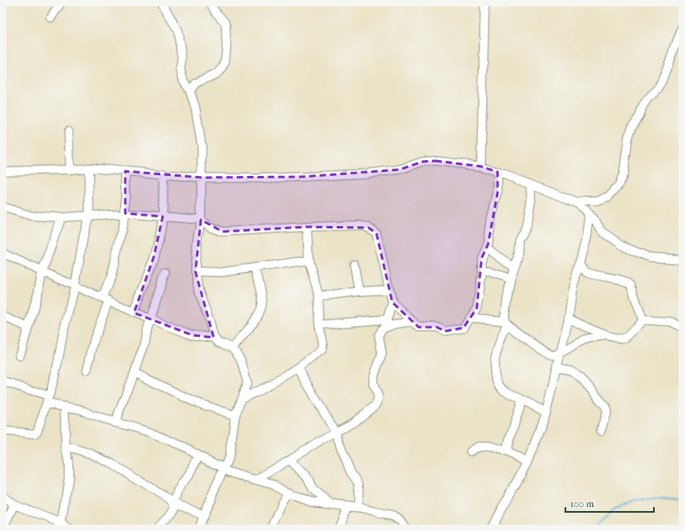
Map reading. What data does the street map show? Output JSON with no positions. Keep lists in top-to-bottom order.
{
  "scale_bar": "100 m"
}
